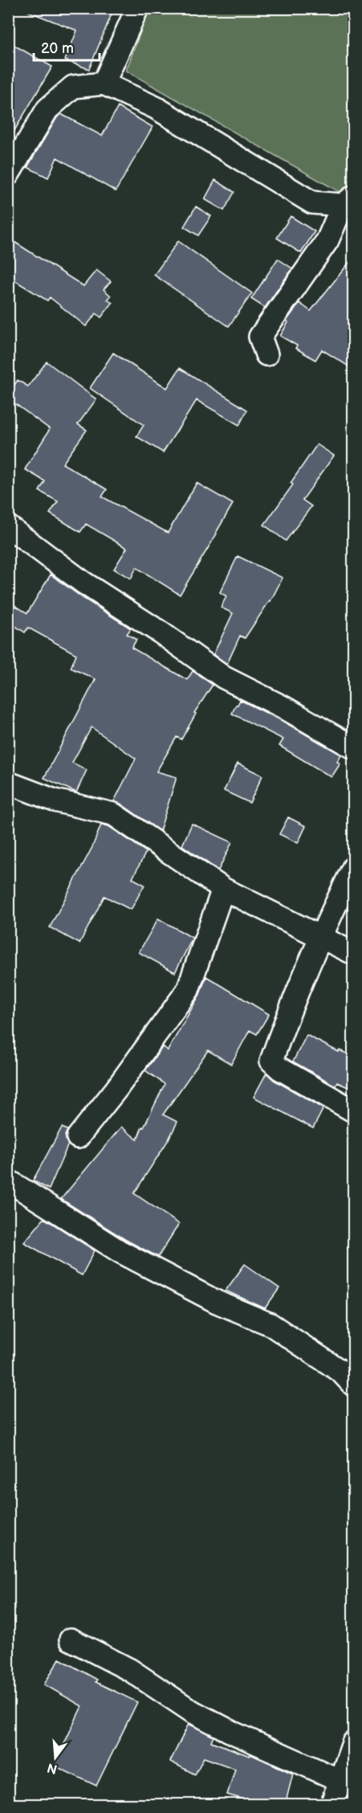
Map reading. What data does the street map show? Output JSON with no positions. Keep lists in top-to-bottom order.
{
  "scale_bar": "20 m",
  "north": "bottom"
}
